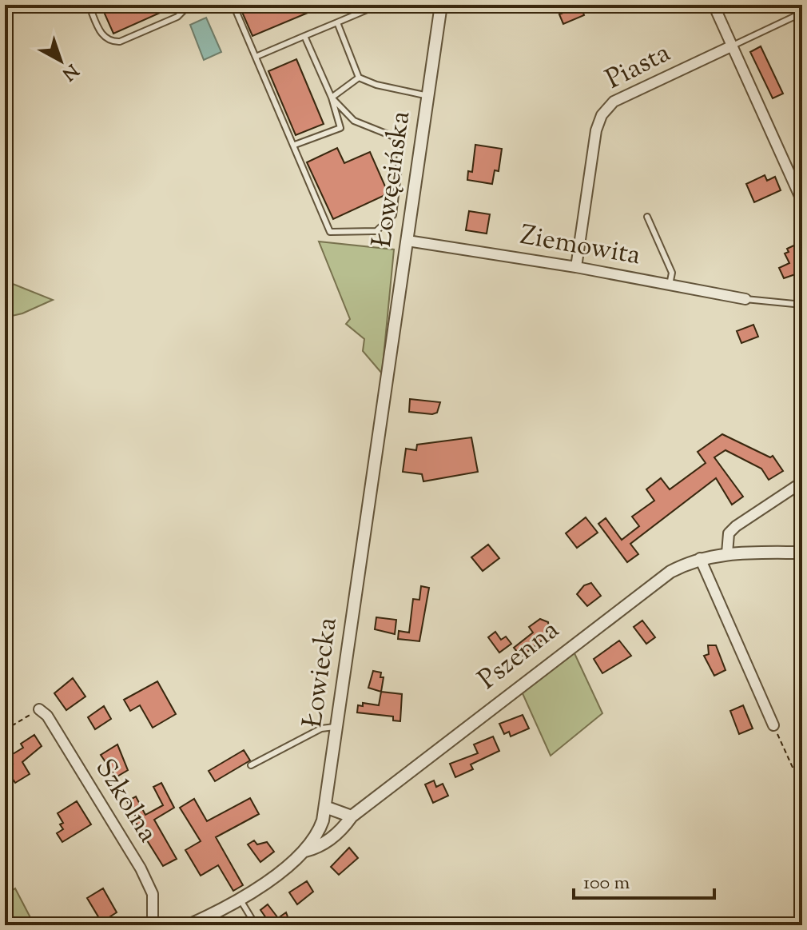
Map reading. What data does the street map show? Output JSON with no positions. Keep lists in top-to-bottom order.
{
  "streets": {
    "street": [
      "Piasta",
      "Łowęcińska",
      "Ziemowita",
      "Pszenna",
      "Łowiecka",
      "Szkolna"
    ]
  },
  "crossings": [
    ["Piasta", "Ziemowita"],
    ["Łowęcińska", "Ziemowita"],
    ["Łowęcińska", "Łowiecka"],
    ["Pszenna", "Łowiecka"]
  ],
  "scale_bar": "100 m",
  "north": "bottom right"
}
